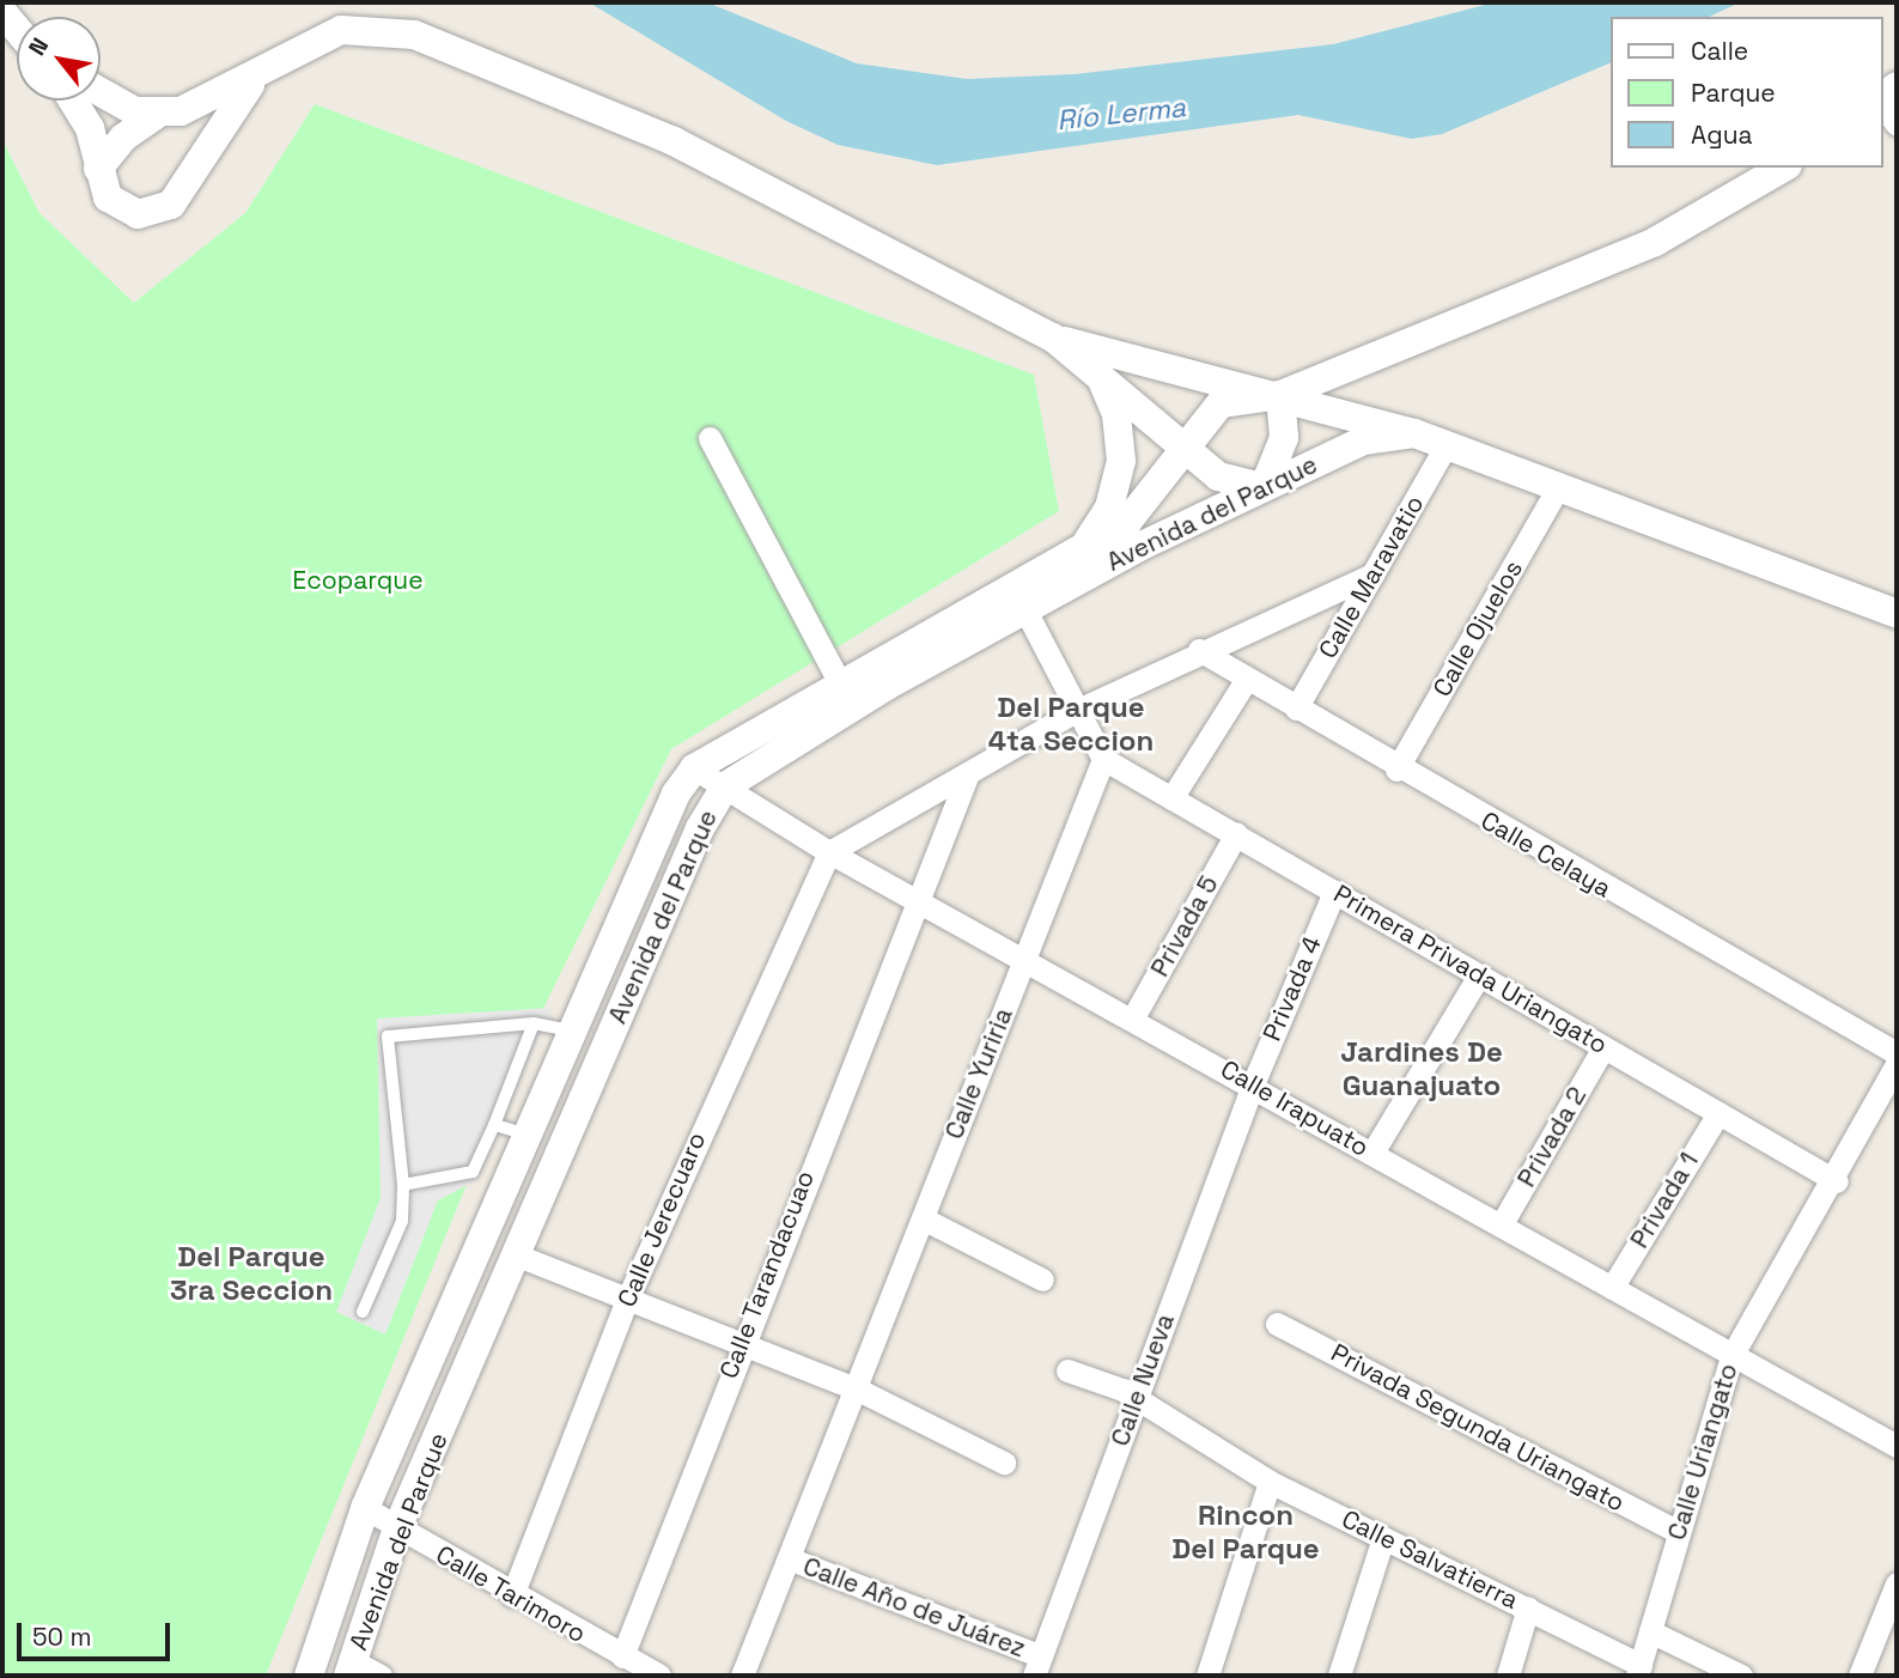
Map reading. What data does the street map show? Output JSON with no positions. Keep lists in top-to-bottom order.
{
  "streets": {
    "street": [
      "Avenida del Parque",
      "Calle Maravatio",
      "Calle Ojuelos",
      "Calle Celaya",
      "Privada 5",
      "Primera Privada Uriangato",
      "Privada 4",
      "Calle Yuriria",
      "Calle Irapuato",
      "Privada 2",
      "Privada 1",
      "Calle Jerecuaro",
      "Calle Tarandacuao",
      "Calle Nueva",
      "Privada Segunda Uriangato",
      "Calle Uriangato",
      "Calle Salvatierra",
      "Calle Tarimoro",
      "Calle Año de Juárez"
    ]
  },
  "crossings": [
    ["Avenida del Parque", "Calle Irapuato"],
    ["Avenida del Parque", "Calle Tarimoro"],
    ["Calle Maravatio", "Calle Celaya"],
    ["Calle Ojuelos", "Calle Celaya"],
    ["Privada 5", "Primera Privada Uriangato"],
    ["Privada 5", "Calle Irapuato"],
    ["Primera Privada Uriangato", "Privada 4"],
    ["Primera Privada Uriangato", "Calle Yuriria"],
    ["Primera Privada Uriangato", "Privada 2"],
    ["Primera Privada Uriangato", "Privada 1"],
    ["Primera Privada Uriangato", "Calle Uriangato"],
    ["Privada 4", "Calle Irapuato"],
    ["Privada 4", "Calle Nueva"],
    ["Calle Yuriria", "Calle Irapuato"],
    ["Calle Yuriria", "Calle Año de Juárez"],
    ["Calle Irapuato", "Privada 2"],
    ["Calle Irapuato", "Privada 1"],
    ["Calle Irapuato", "Calle Jerecuaro"],
    ["Calle Irapuato", "Calle Tarandacuao"],
    ["Calle Irapuato", "Calle Nueva"],
    ["Calle Irapuato", "Calle Uriangato"],
    ["Calle Jerecuaro", "Calle Tarimoro"],
    ["Calle Tarandacuao", "Calle Tarimoro"],
    ["Calle Nueva", "Calle Salvatierra"],
    ["Calle Nueva", "Calle Año de Juárez"],
    ["Privada Segunda Uriangato", "Calle Uriangato"],
    ["Calle Uriangato", "Calle Salvatierra"]
  ],
  "districts": [
    "Del Parque 4ta Seccion",
    "Jardines De Guanajuato",
    "Del Parque 3ra Seccion",
    "Rincon Del Parque"
  ],
  "water": ["Río Lerma"],
  "parks": ["Ecoparque"],
  "legend": ["Calle", "Parque", "Agua"],
  "scale_bar": "50 m",
  "north": "top left"
}
